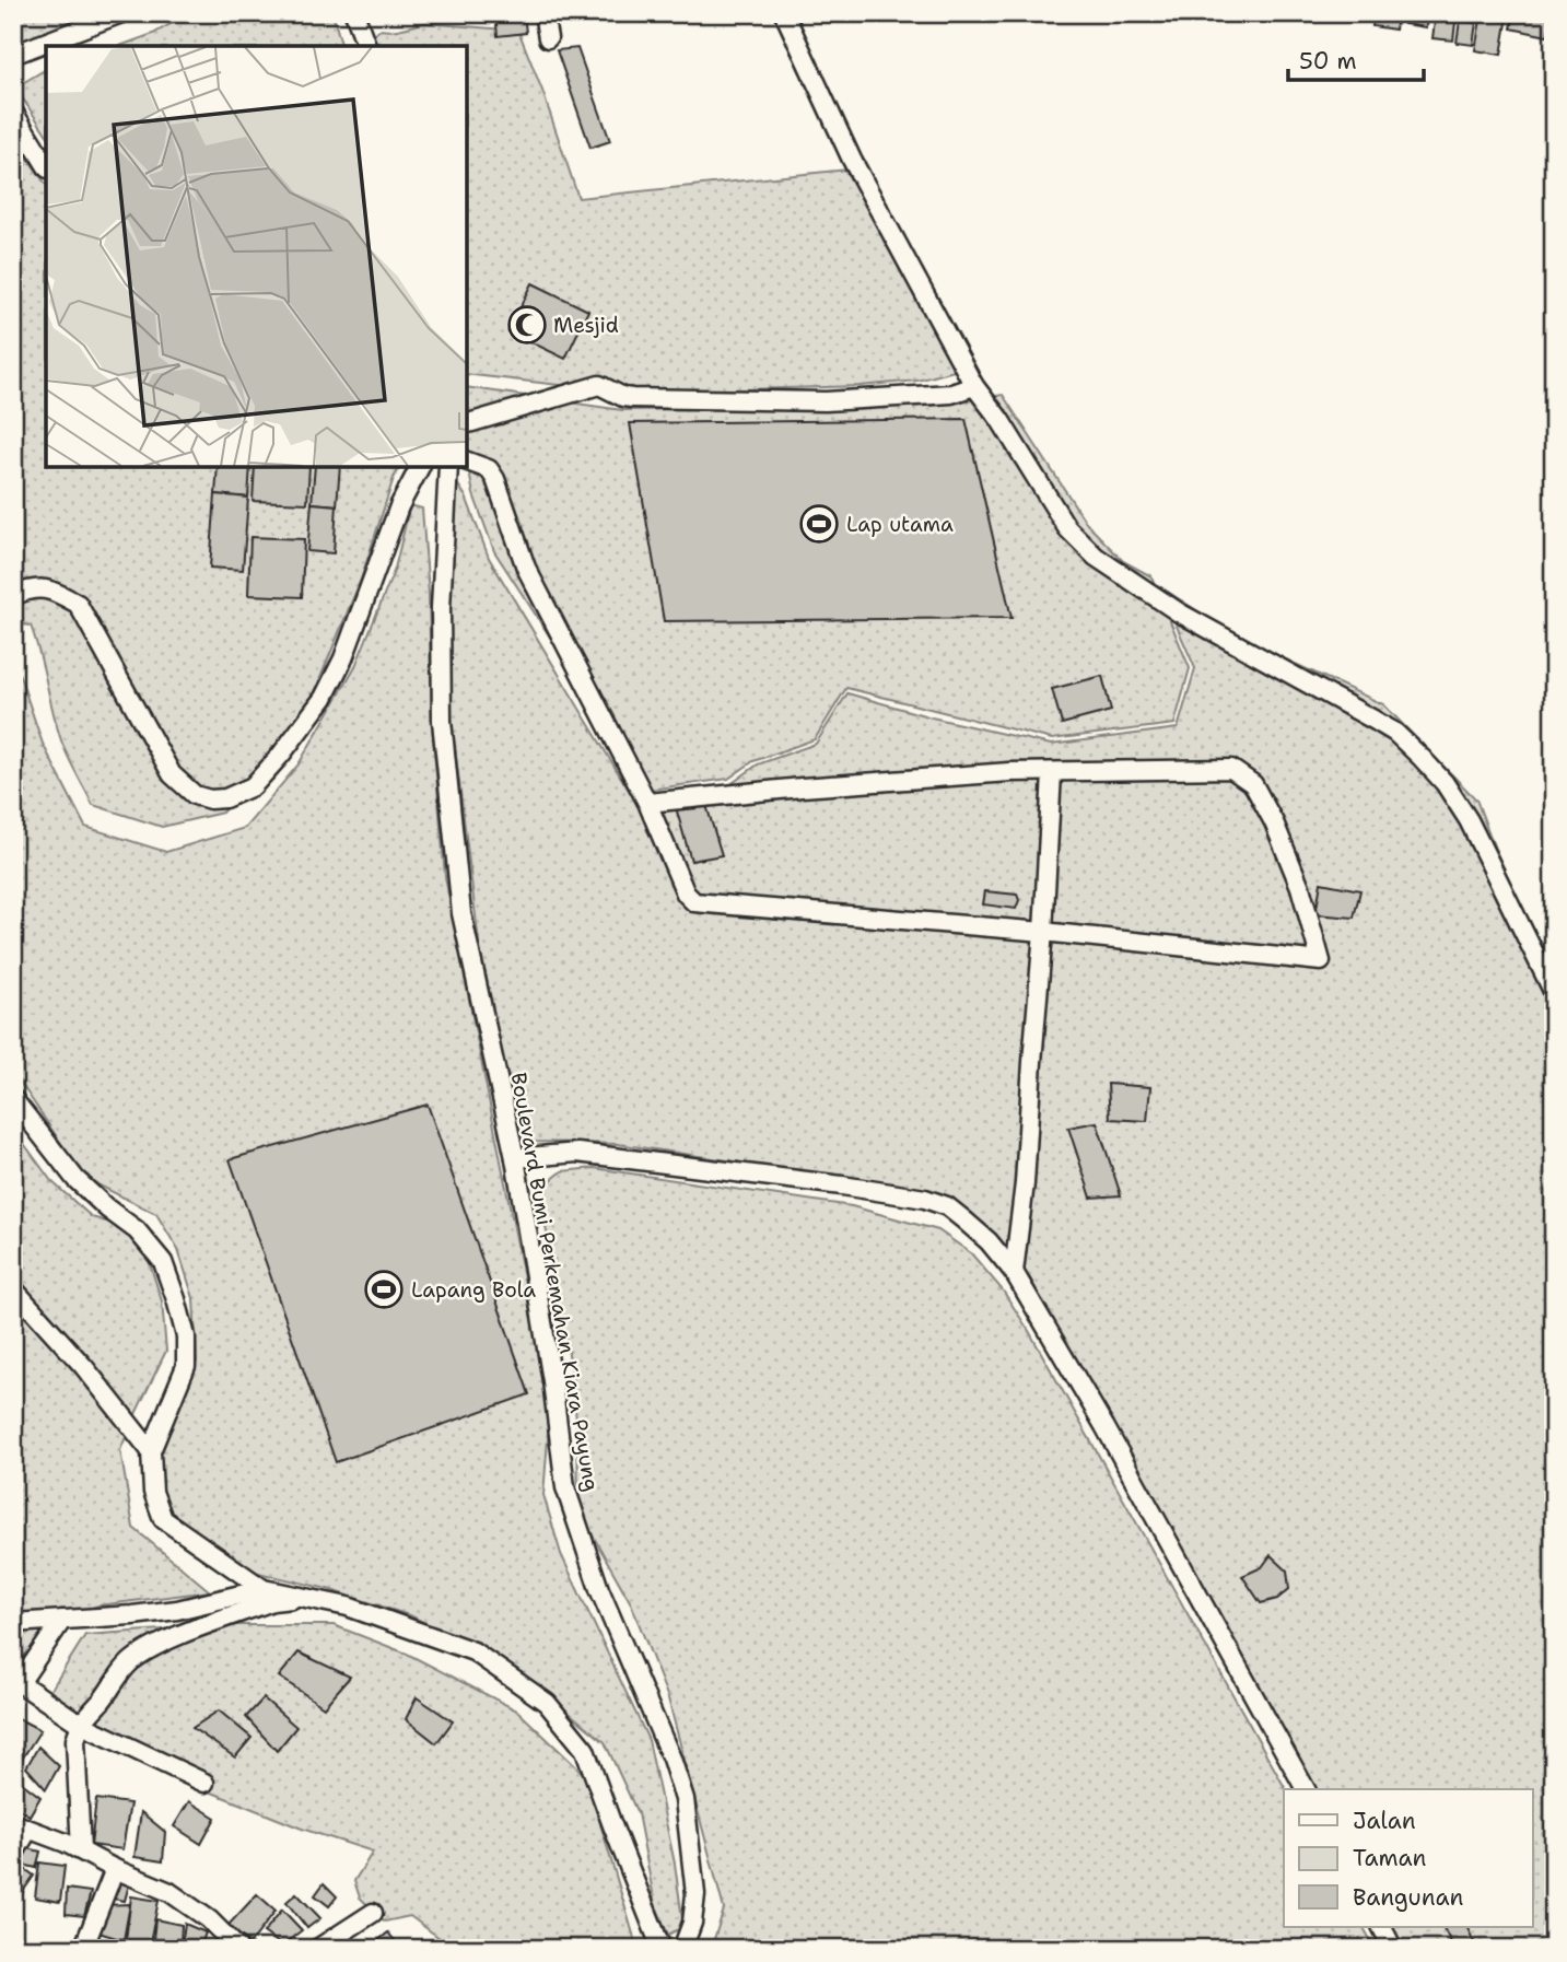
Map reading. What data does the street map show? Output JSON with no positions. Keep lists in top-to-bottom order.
{
  "streets": {
    "street": ["Boulevard Bumi Perkemahan Kiara Payung"]
  },
  "places": {
    "mosque": ["Mesjid"],
    "sports": ["Lap utama", "Lapang Bola"]
  },
  "legend": ["Jalan", "Taman", "Bangunan"],
  "scale_bar": "50 m"
}
